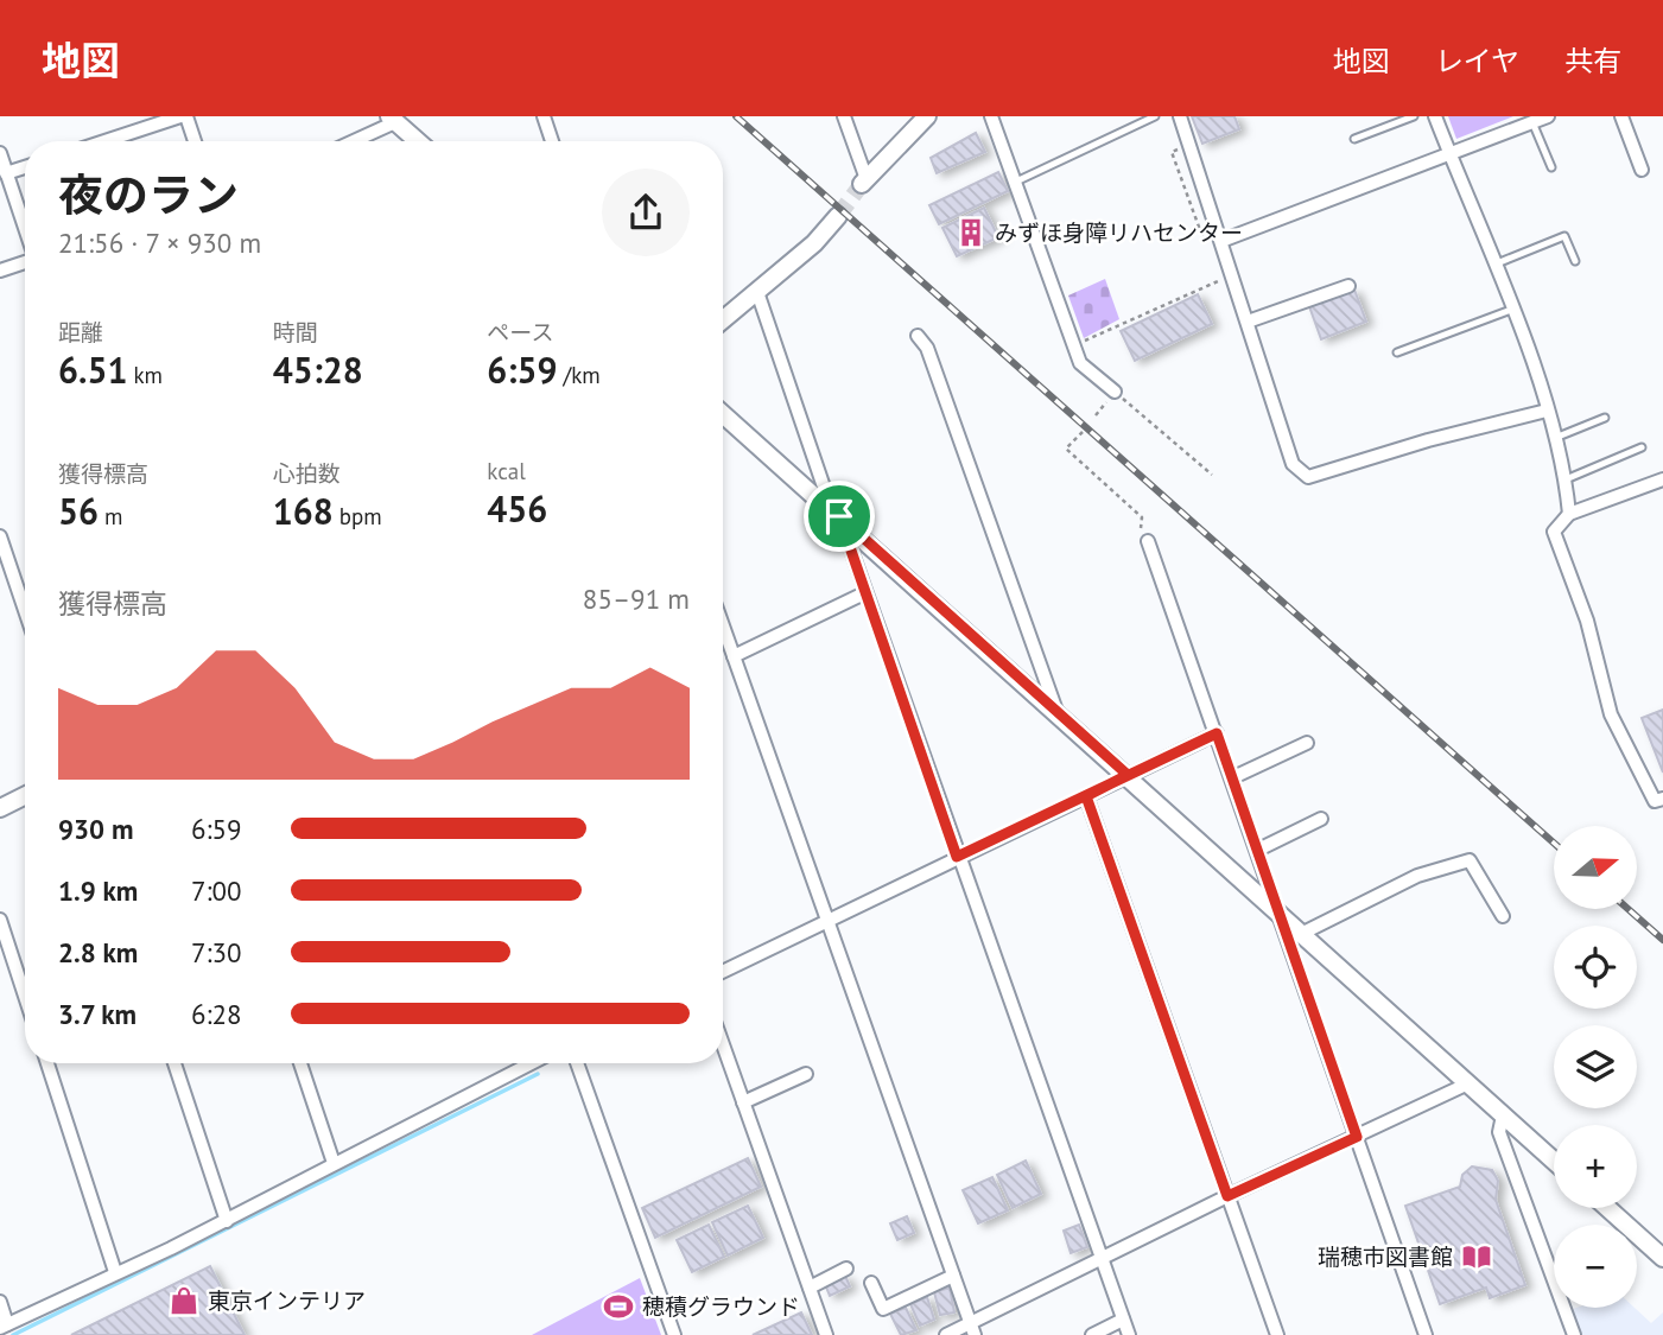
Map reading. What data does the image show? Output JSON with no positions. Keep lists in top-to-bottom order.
{
  "places": {
    "building": ["みずほ身障リハセンター"],
    "library": ["瑞穂市図書館"],
    "shop": ["東京インテリア"],
    "sports": ["穂積グラウンド"]
  },
  "north": "right",
  "page": {
    "header": "地図",
    "nav": ["地図", "レイヤ", "共有"],
    "heading": ["夜のラン", "21:56 · 7 × 930 m"],
    "stats": [
      ["距離", "6.51 km"],
      ["時間", "45:28"],
      ["ペース", "6:59 /km"],
      ["獲得標高", "56 m"],
      ["心拍数", "168 bpm"],
      ["kcal", "456"]
    ],
    "chart": ["獲得標高", "85–91 m"],
    "list": [
      {
        "name": "930 m",
        "note": "6:59"
      },
      {
        "name": "1.9 km",
        "note": "7:00"
      },
      {
        "name": "2.8 km",
        "note": "7:30"
      },
      {
        "name": "3.7 km",
        "note": "6:28"
      }
    ],
    "map_buttons": ["+", "−"]
  }
}
